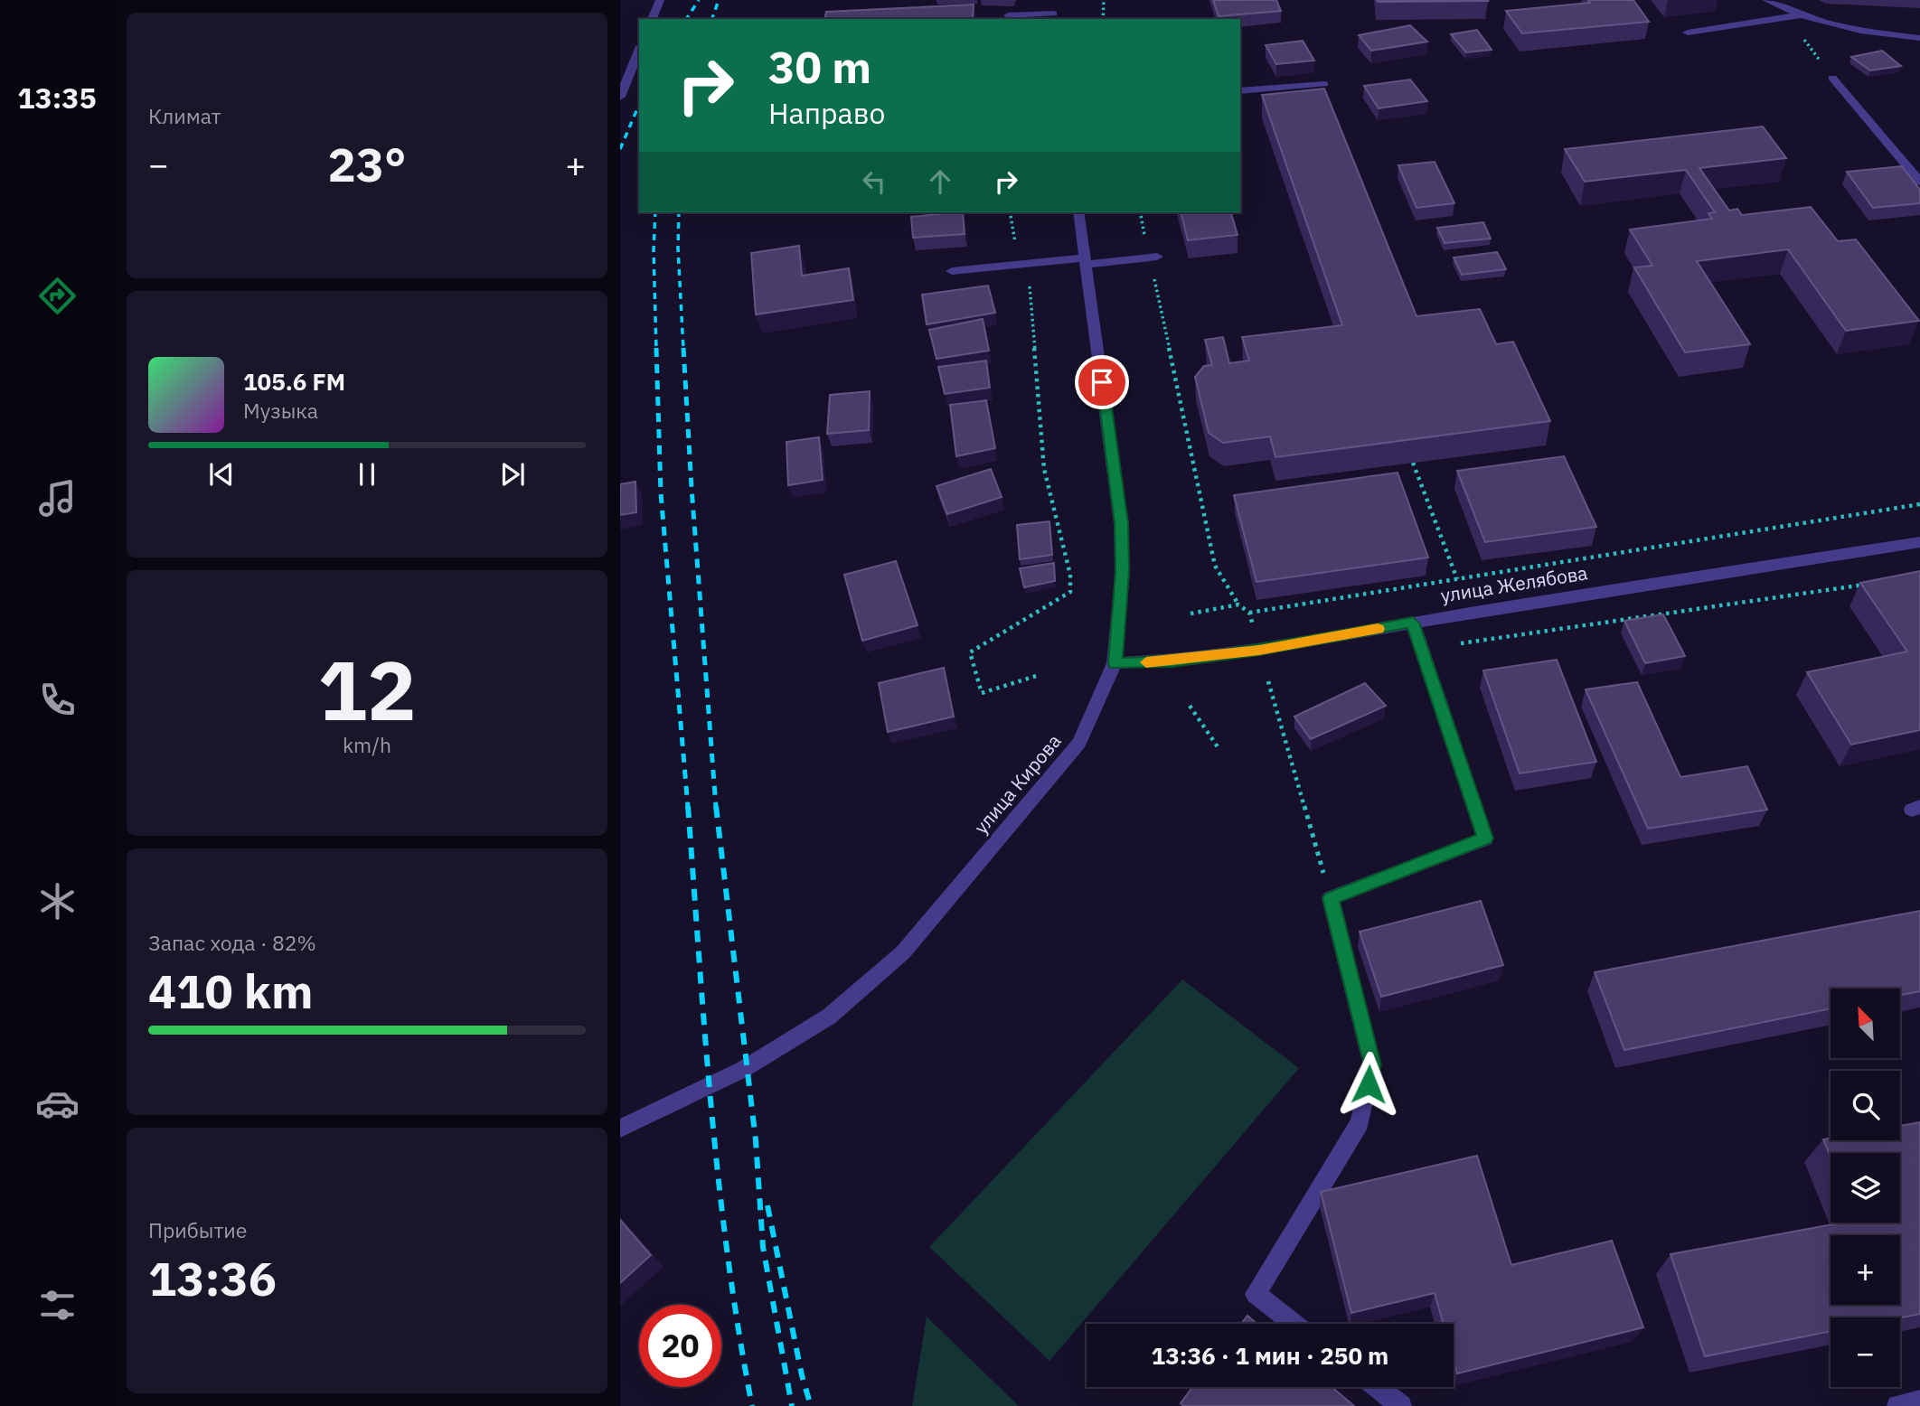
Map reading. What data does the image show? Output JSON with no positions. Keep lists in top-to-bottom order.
{
  "streets": {
    "street": ["улица Желябова", "улица Кирова"]
  },
  "crossings": [
    ["улица Желябова", "улица Кирова"]
  ],
  "north": "top left",
  "page": {
    "tabs": "13:35",
    "tile": [
      "Климат",
      ["12", "km/h"],
      ["Запас хода · 82%", "410 km"],
      ["Прибытие", "13:36"]
    ],
    "turn": ["30 m", "Направо"],
    "heat": ["−", "23°", "+"],
    "song": ["105.6 FM", "Музыка"],
    "map_buttons": ["+", "−"],
    "limit": "20",
    "trip": "13:36 · 1 мин · 250 m"
  }
}
